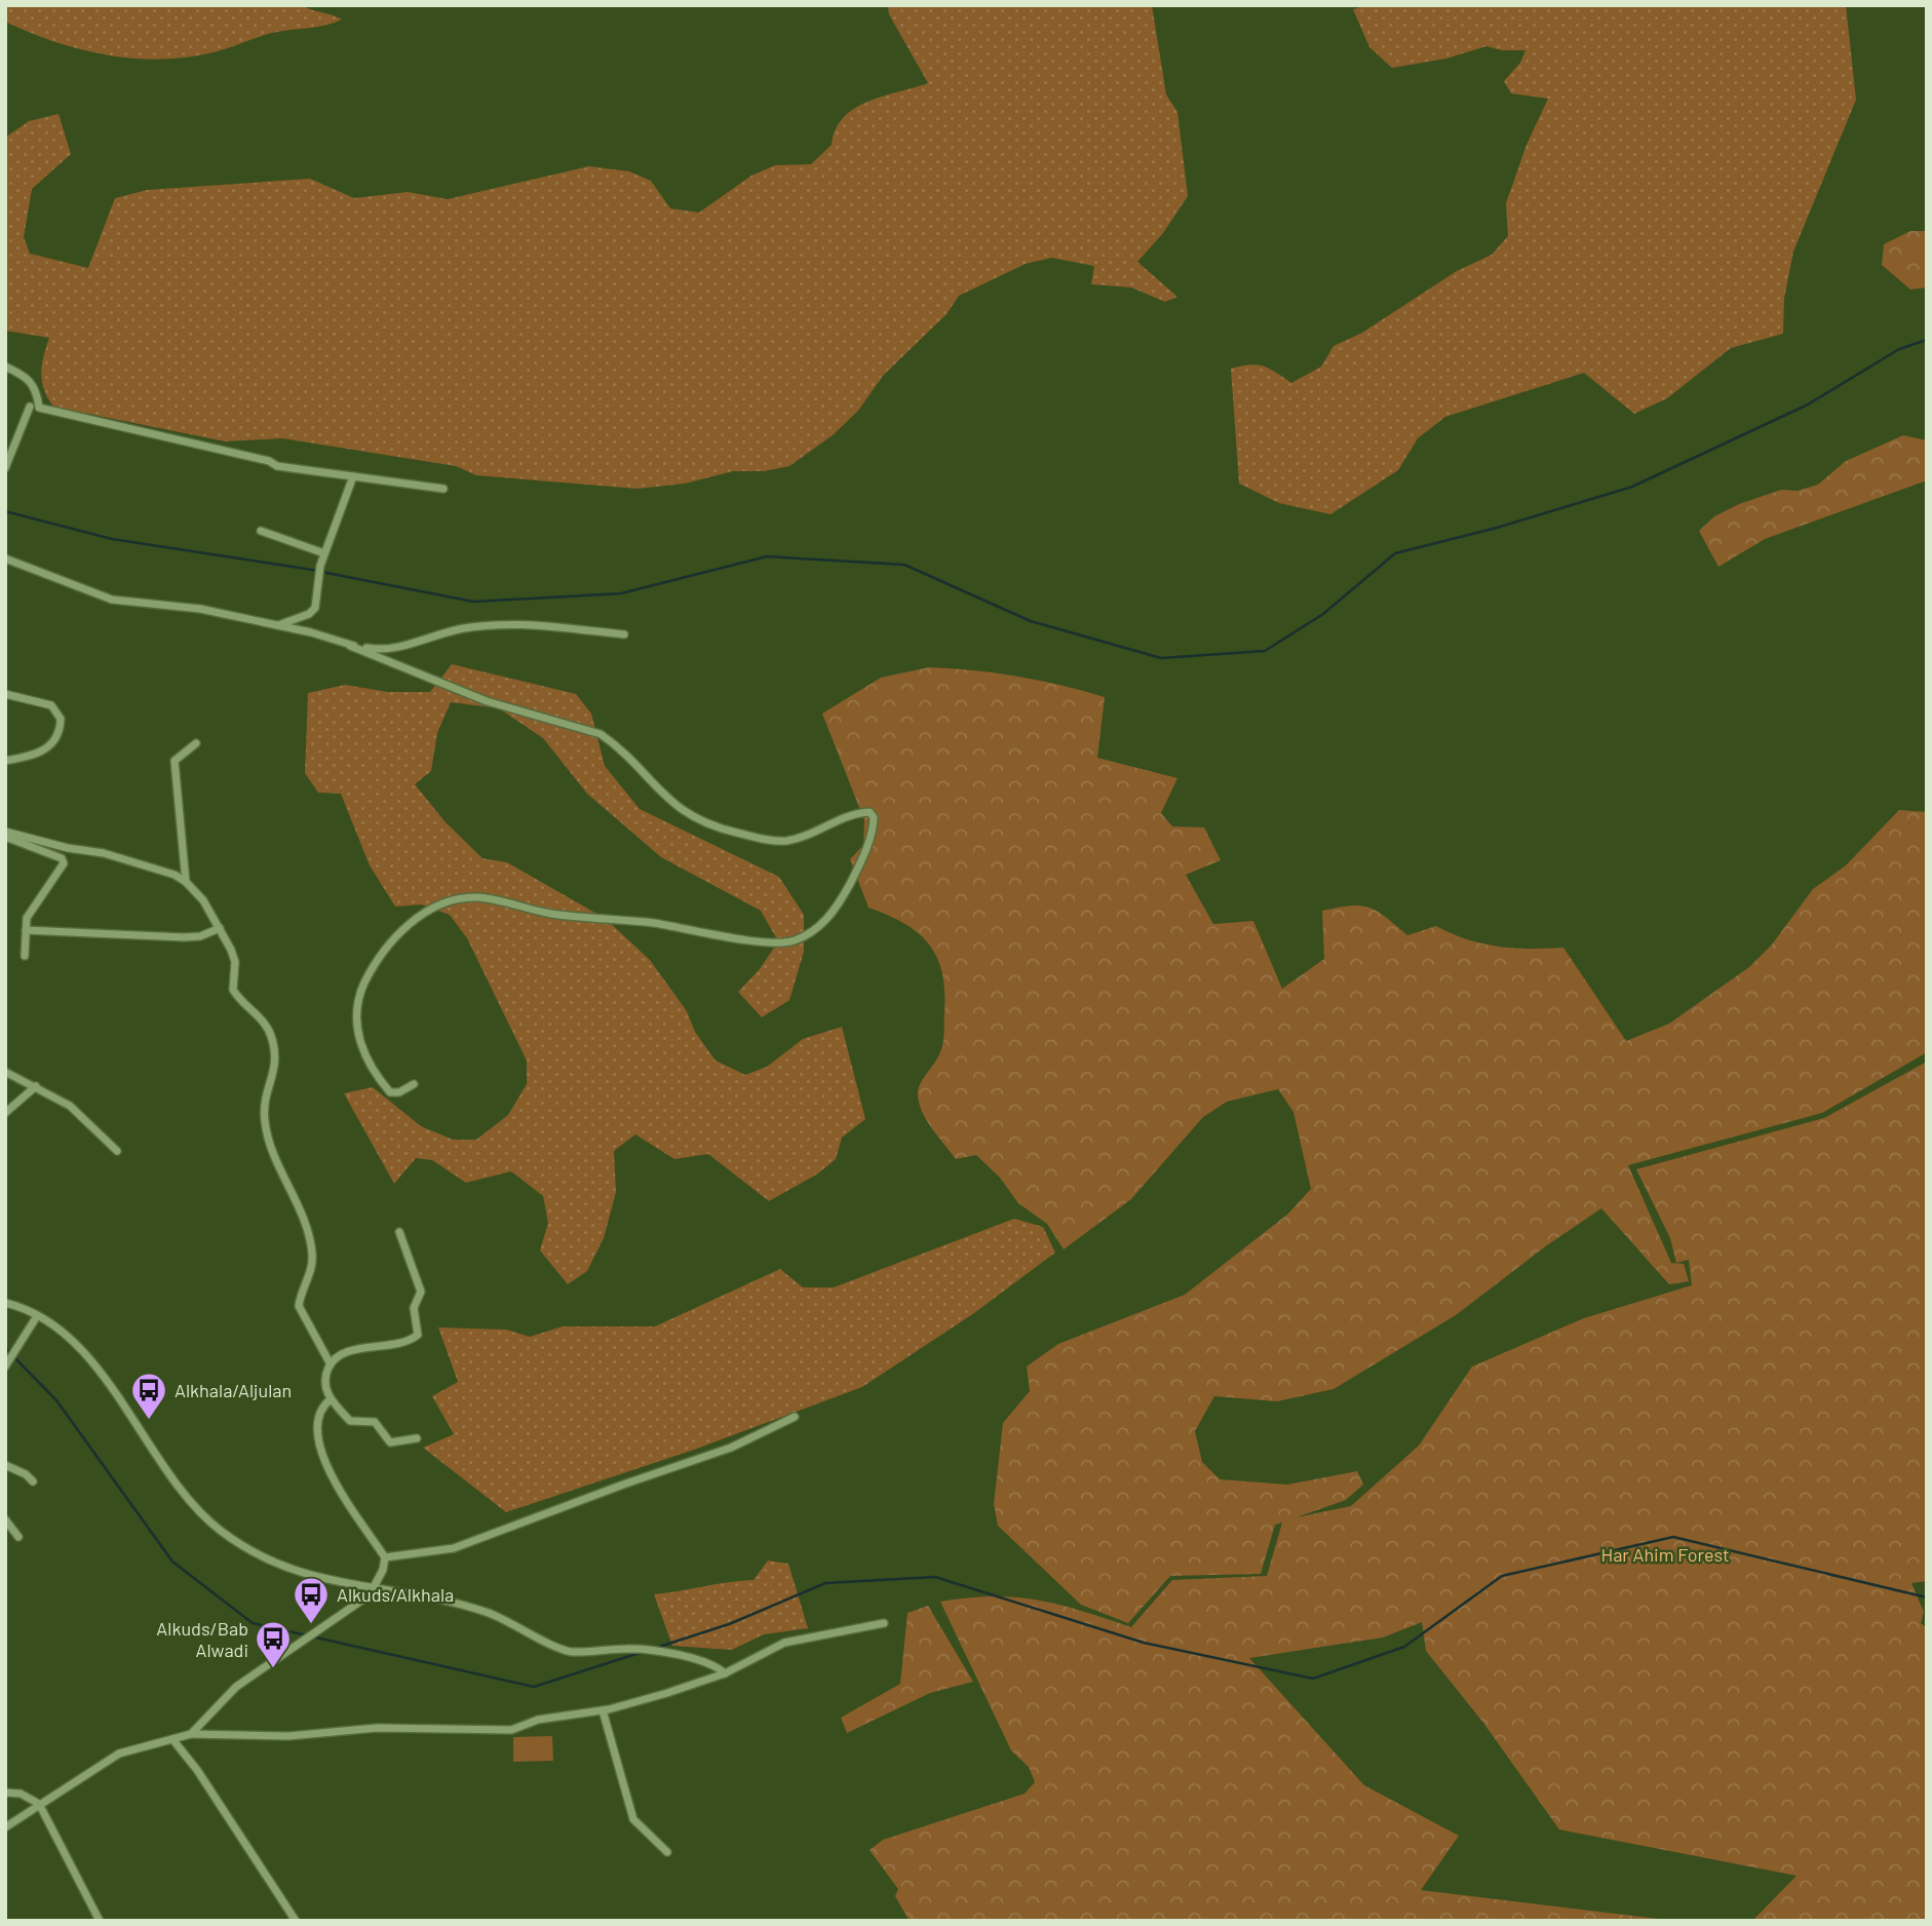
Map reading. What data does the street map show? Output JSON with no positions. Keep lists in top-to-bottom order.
{
  "parks": ["Har Ahim Forest"],
  "places": {
    "bus stop": ["Alkhala/Aljulan", "Alkuds/Alkhala", "Alkuds/Bab Alwadi"]
  }
}
